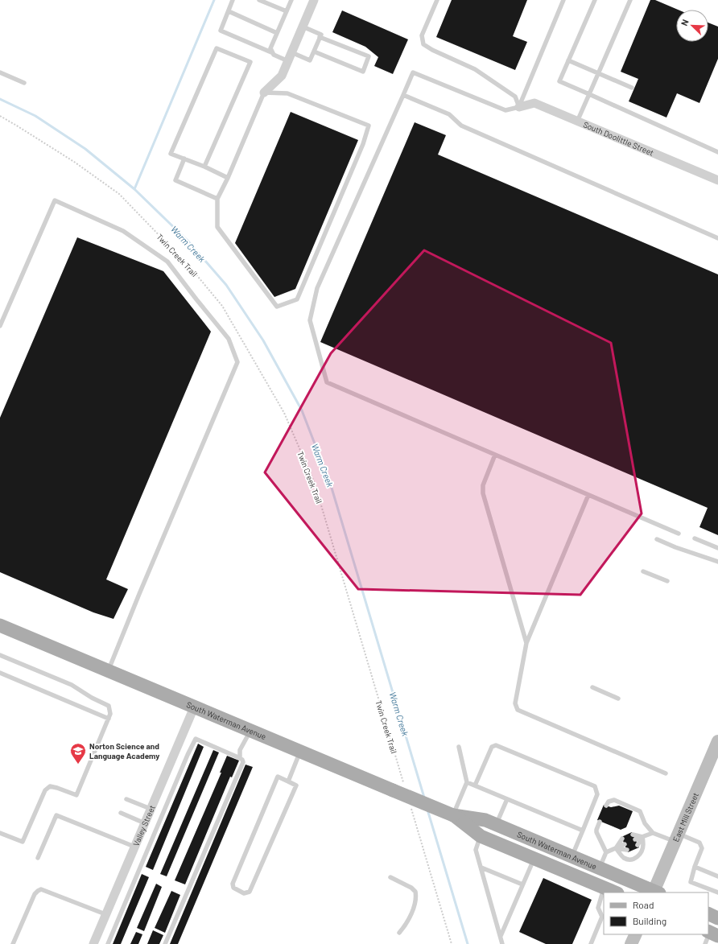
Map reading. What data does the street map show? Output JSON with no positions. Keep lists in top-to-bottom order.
{
  "streets": {
    "main road": ["South Waterman Avenue", "East Mill Street"],
    "street": ["South Doolittle Street", "Valley Street"],
    "path": ["Twin Creek Trail"]
  },
  "crossings": [
    ["Twin Creek Trail", "South Waterman Avenue"],
    ["South Waterman Avenue", "East Mill Street"],
    ["South Waterman Avenue", "Valley Street"]
  ],
  "water": ["Warm Creek"],
  "places": {
    "school or university": ["Norton Science and Language Academy"]
  },
  "legend": ["Road", "Building"],
  "north": "top left"
}
